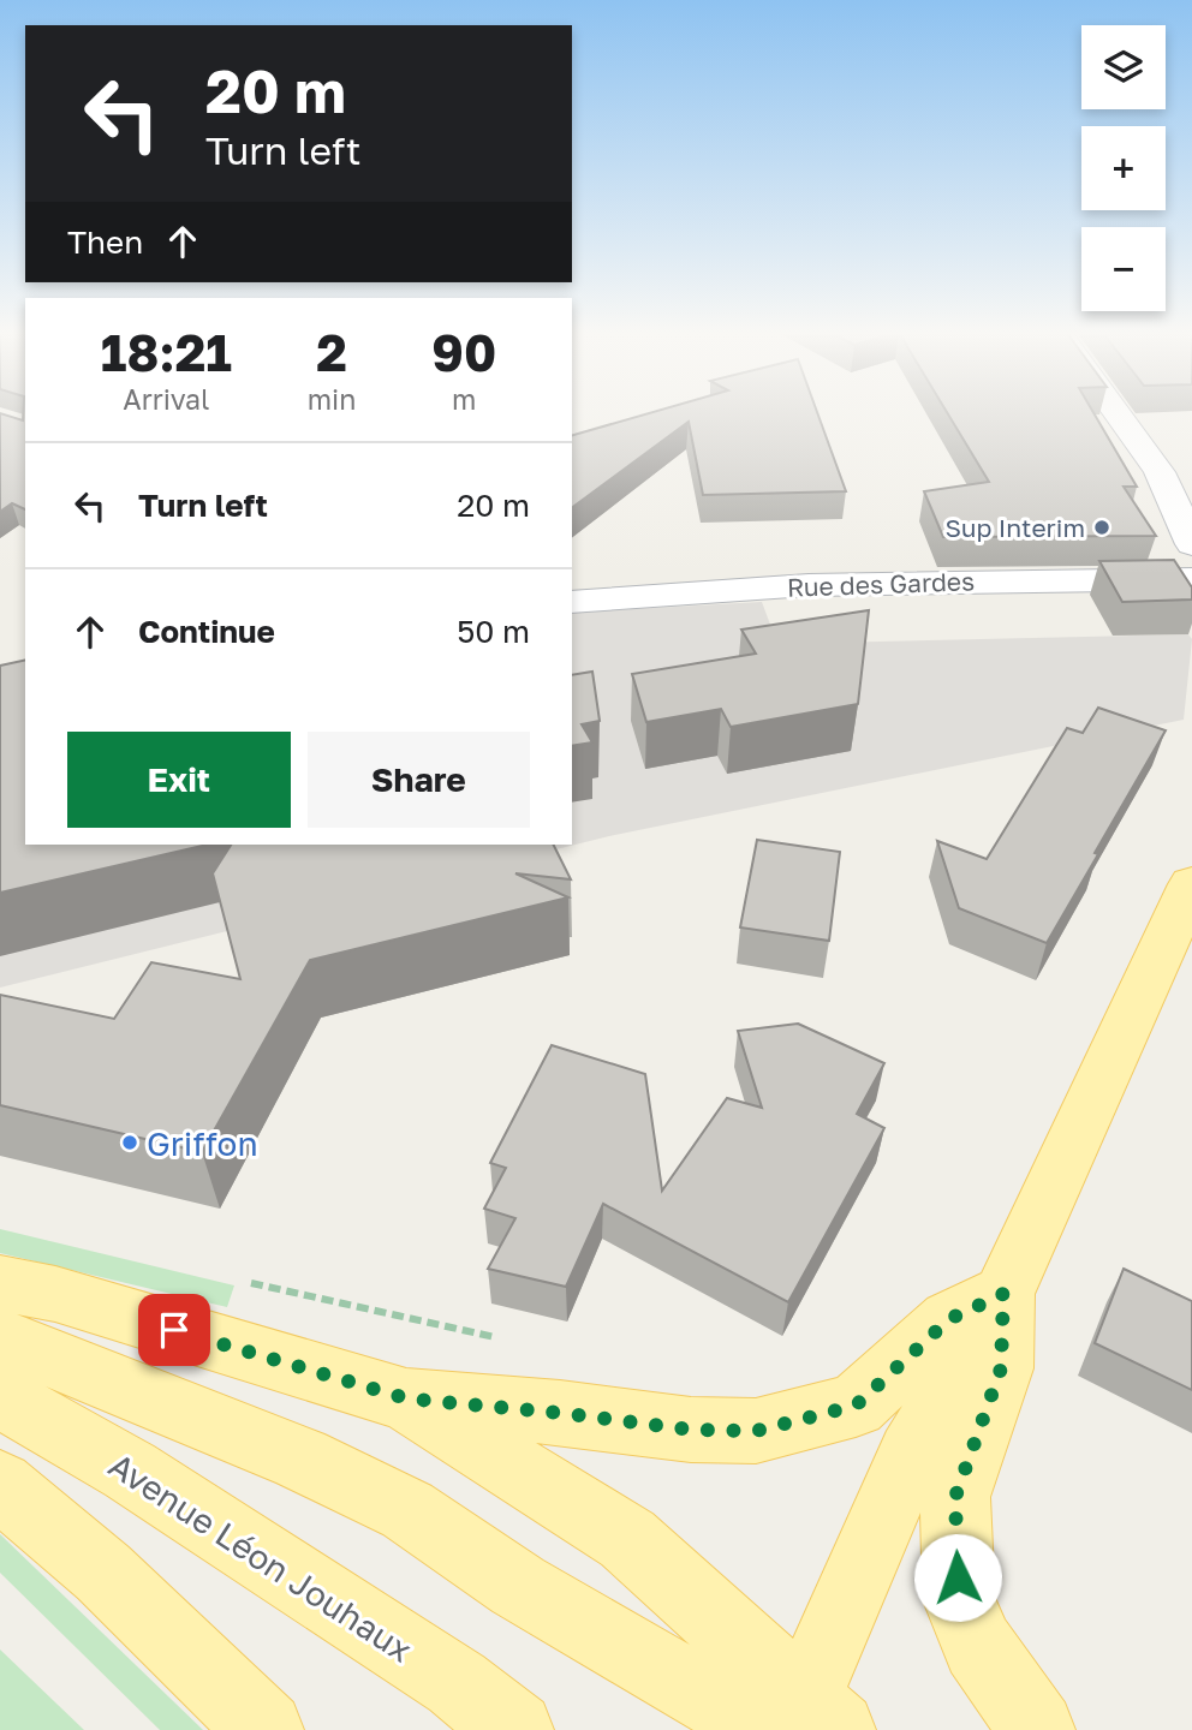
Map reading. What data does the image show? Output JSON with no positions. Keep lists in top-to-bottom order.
{
  "streets": {
    "main road": ["Avenue Léon Jouhaux"],
    "street": ["Rue des Gardes"]
  },
  "places": ["Sup Interim", "Griffon"],
  "page": {
    "map_buttons": ["+", "−"],
    "turn": ["20 m", "Turn left"],
    "then": "Then",
    "eta": [
      "18:21",
      "Arrival",
      "2",
      "min",
      "90",
      "m"
    ],
    "list": [
      {
        "name": "Turn left",
        "value": "20 m"
      },
      {
        "name": "Continue",
        "value": "50 m"
      }
    ],
    "buttons": ["Exit", "Share"]
  }
}
